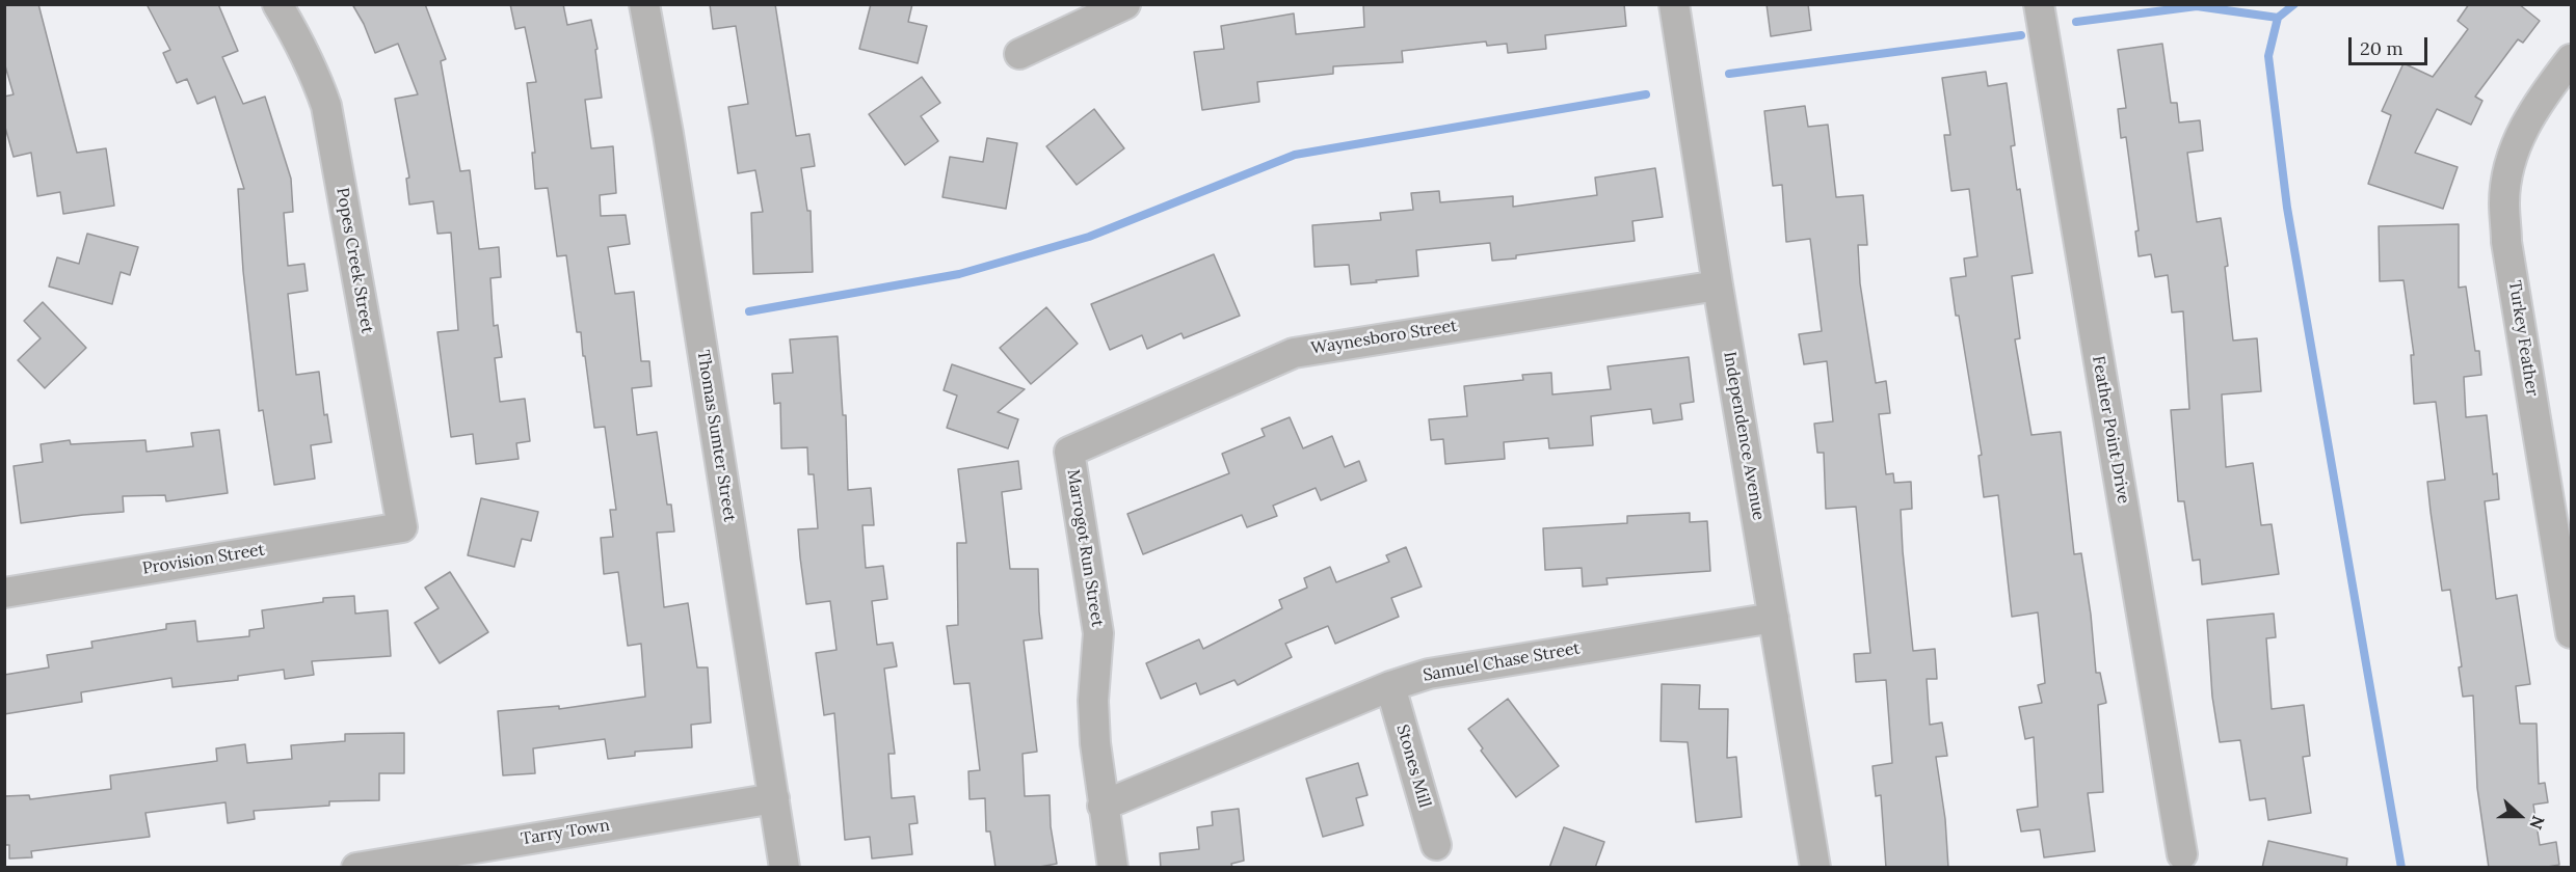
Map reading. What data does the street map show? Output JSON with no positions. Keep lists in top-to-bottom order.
{
  "streets": {
    "street": [
      "Popes Creek Street",
      "Waynesboro Street",
      "Turkey Feather",
      "Feather Point Drive",
      "Thomas Sumter Street",
      "Independence Avenue",
      "Marrogot Run Street",
      "Provision Street",
      "Samuel Chase Street",
      "Stones Mill",
      "Tarry Town"
    ]
  },
  "crossings": [
    ["Popes Creek Street", "Provision Street"],
    ["Waynesboro Street", "Independence Avenue"],
    ["Waynesboro Street", "Marrogot Run Street"],
    ["Thomas Sumter Street", "Tarry Town"],
    ["Independence Avenue", "Samuel Chase Street"],
    ["Marrogot Run Street", "Samuel Chase Street"],
    ["Samuel Chase Street", "Stones Mill"]
  ],
  "scale_bar": "20 m",
  "north": "right"
}
